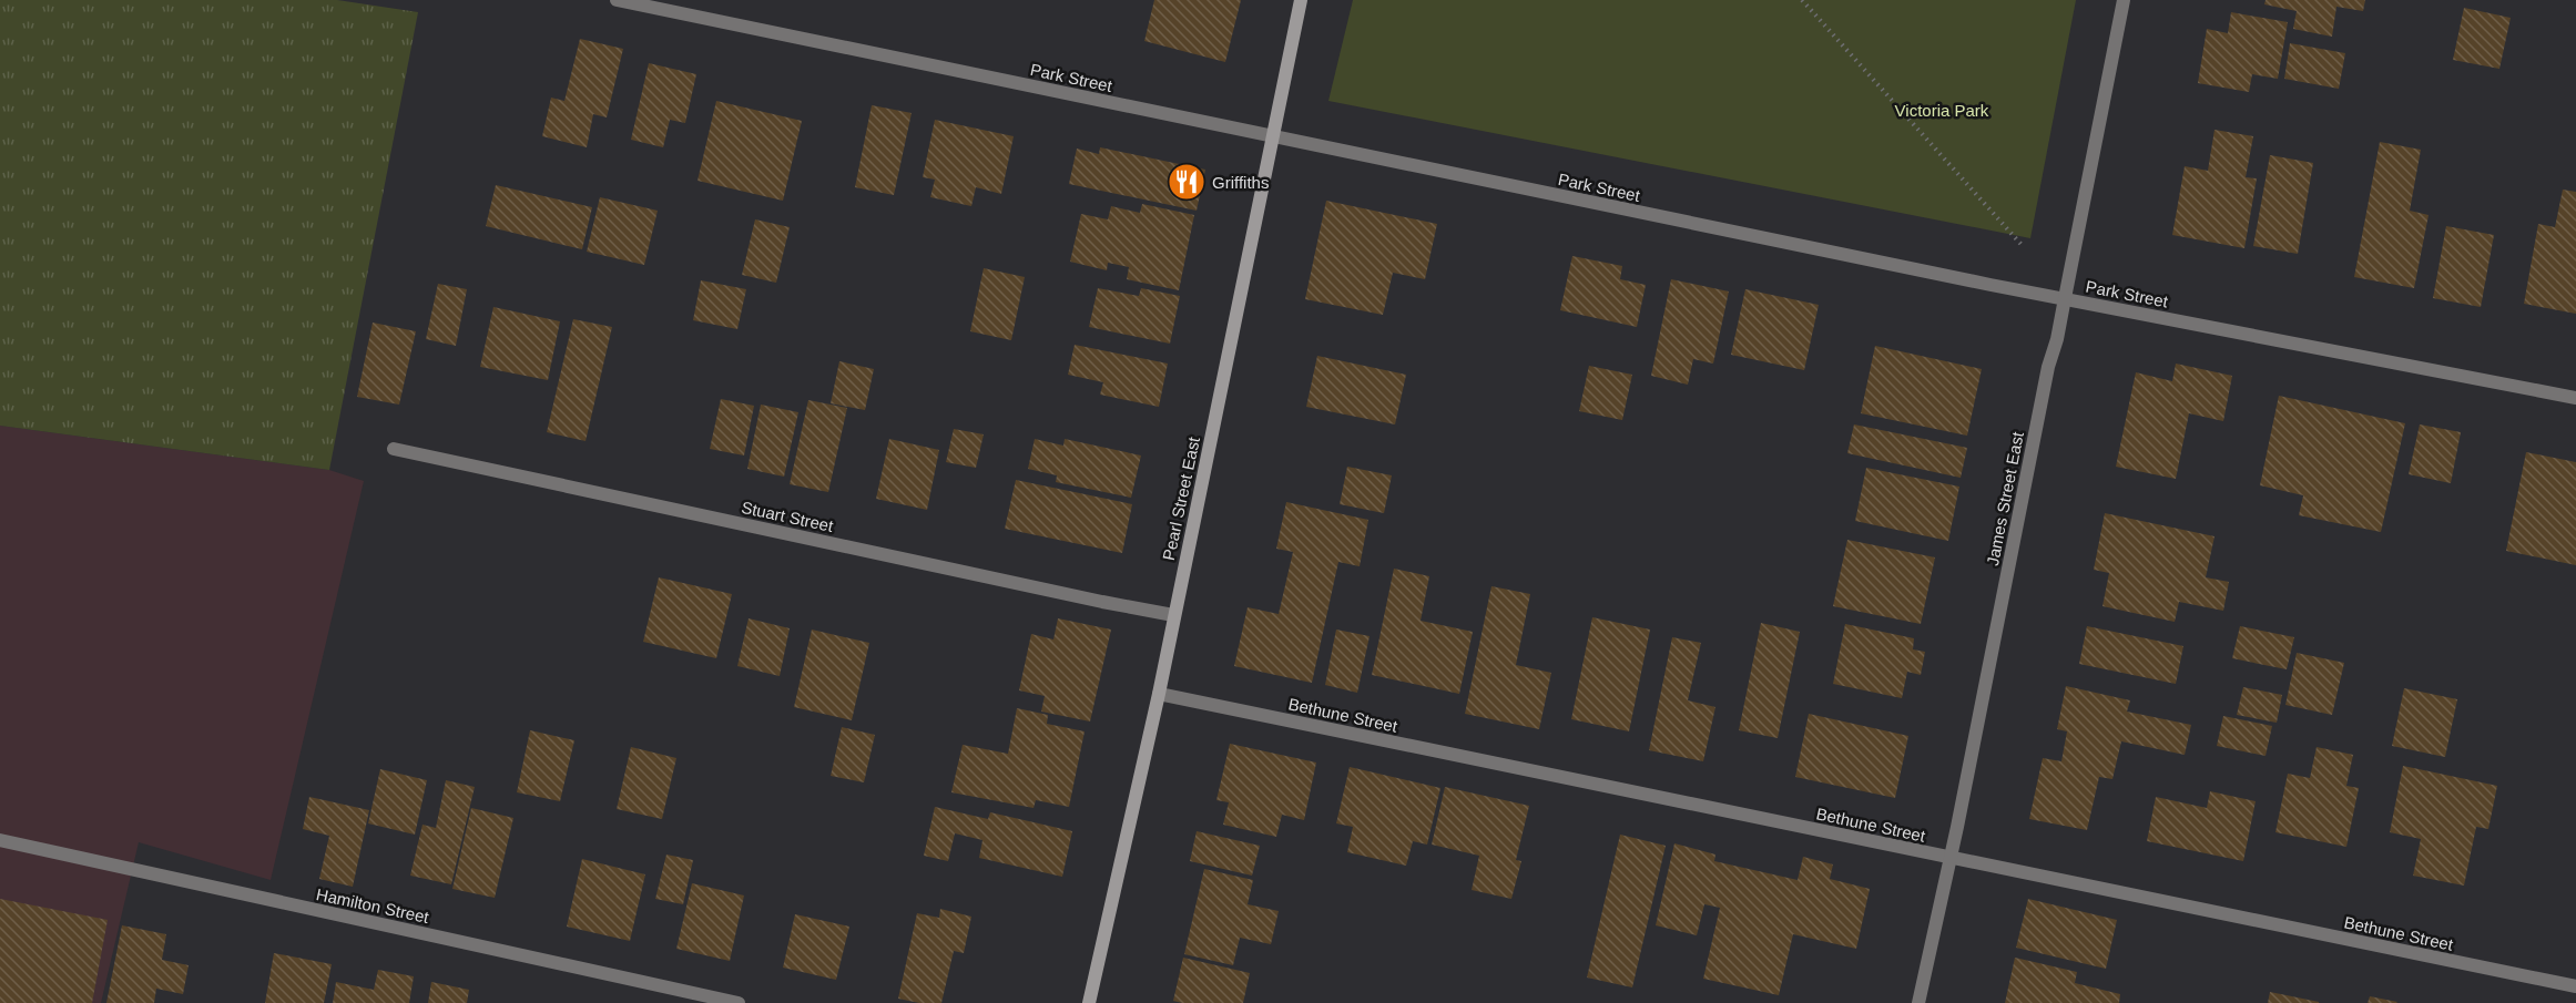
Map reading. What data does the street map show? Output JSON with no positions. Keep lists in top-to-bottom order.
{
  "streets": {
    "street": [
      "Park Street",
      "Pearl Street East",
      "James Street East",
      "Stuart Street",
      "Bethune Street",
      "Hamilton Street"
    ]
  },
  "crossings": [
    ["Park Street", "Pearl Street East"],
    ["Park Street", "James Street East"],
    ["Pearl Street East", "Stuart Street"],
    ["Pearl Street East", "Bethune Street"],
    ["James Street East", "Bethune Street"]
  ],
  "parks": ["Victoria Park"],
  "places": {
    "restaurant": ["Griffiths"]
  }
}
